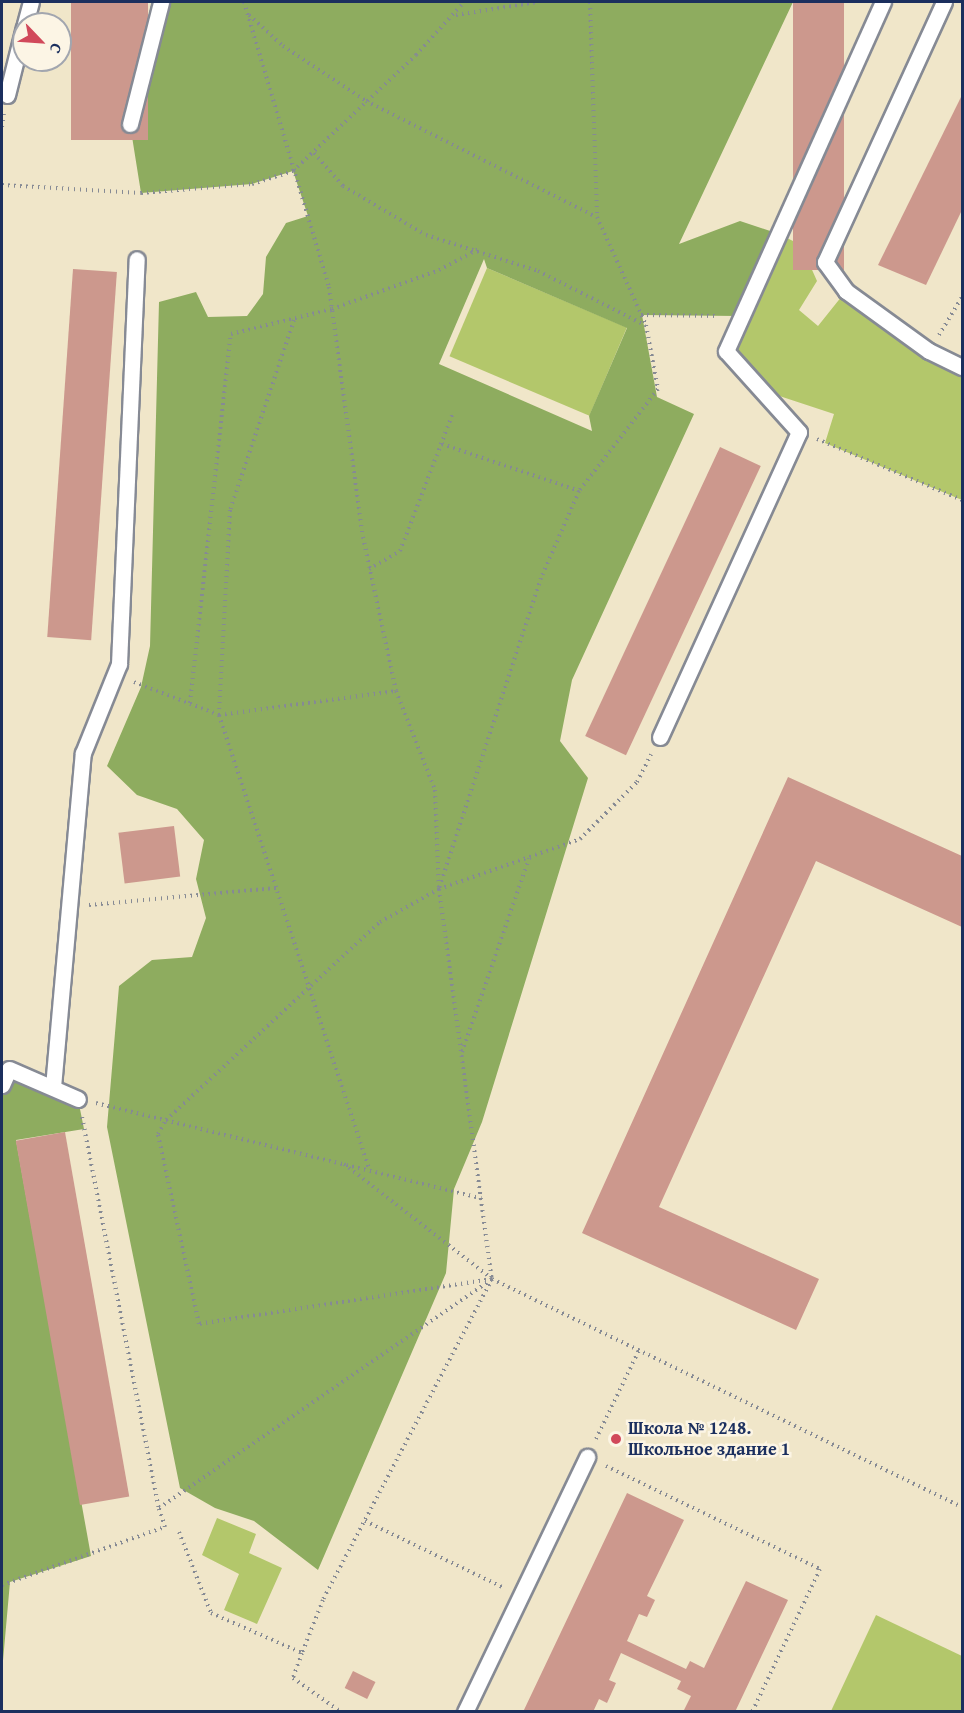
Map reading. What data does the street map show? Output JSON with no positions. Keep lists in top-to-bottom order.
{
  "places": ["Школа № 1248. Школьное здание 1"],
  "north": "bottom right"
}
